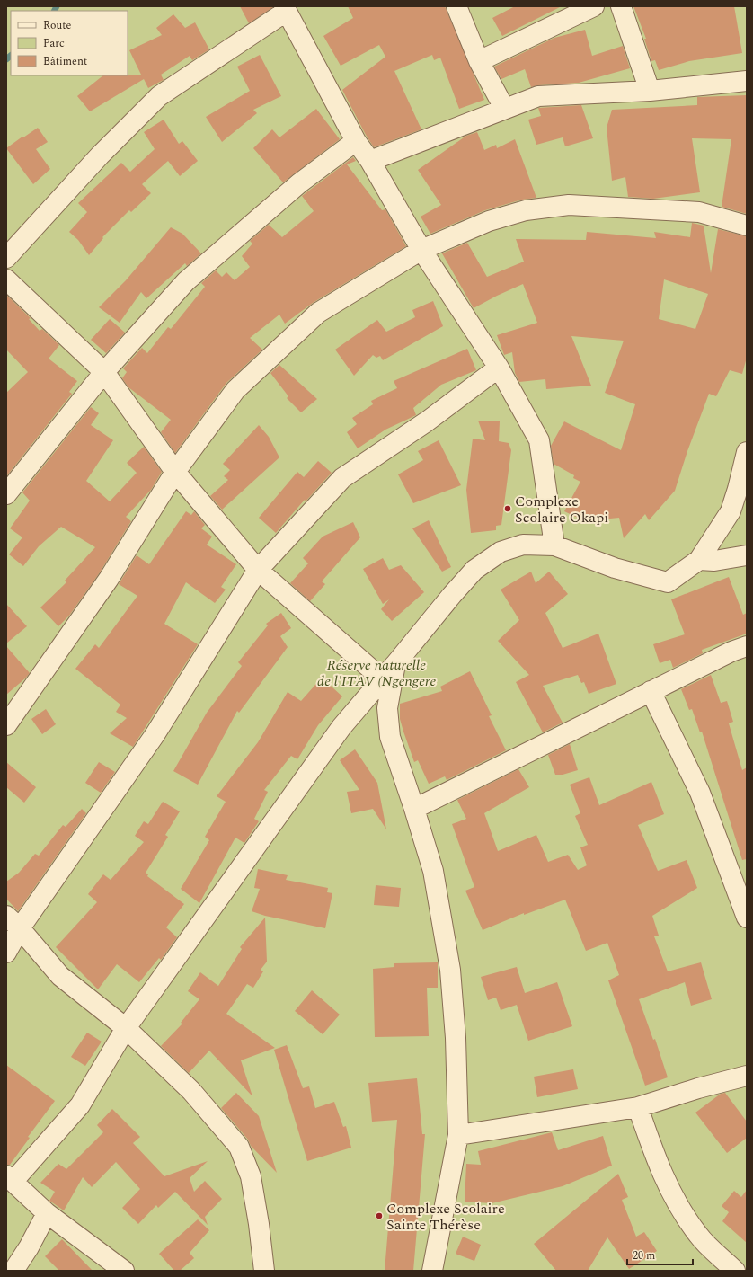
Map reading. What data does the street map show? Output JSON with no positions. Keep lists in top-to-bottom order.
{
  "parks": ["Réserve naturelle de l'ITAV (Ngengere"],
  "places": ["Complexe Scolaire Okapi", "Complexe Scolaire Sainte Thérèse"],
  "legend": ["Route", "Parc", "Bâtiment"],
  "scale_bar": "20 m"
}
